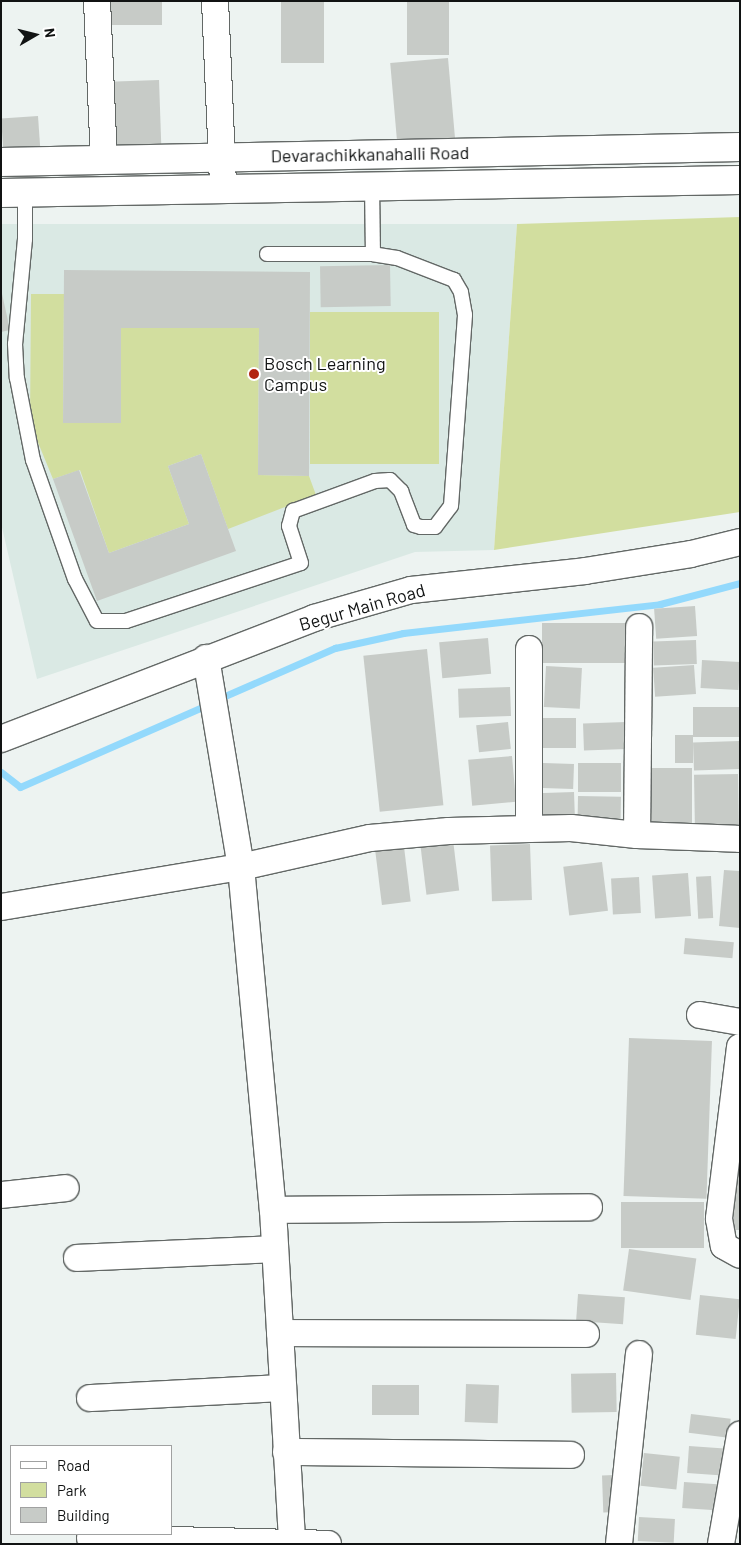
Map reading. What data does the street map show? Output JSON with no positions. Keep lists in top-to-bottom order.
{
  "streets": {
    "main road": ["Devarachikkanahalli Road"],
    "street": ["Begur Main Road"]
  },
  "places": ["Bosch Learning Campus"],
  "legend": ["Road", "Park", "Building"],
  "north": "right"
}
